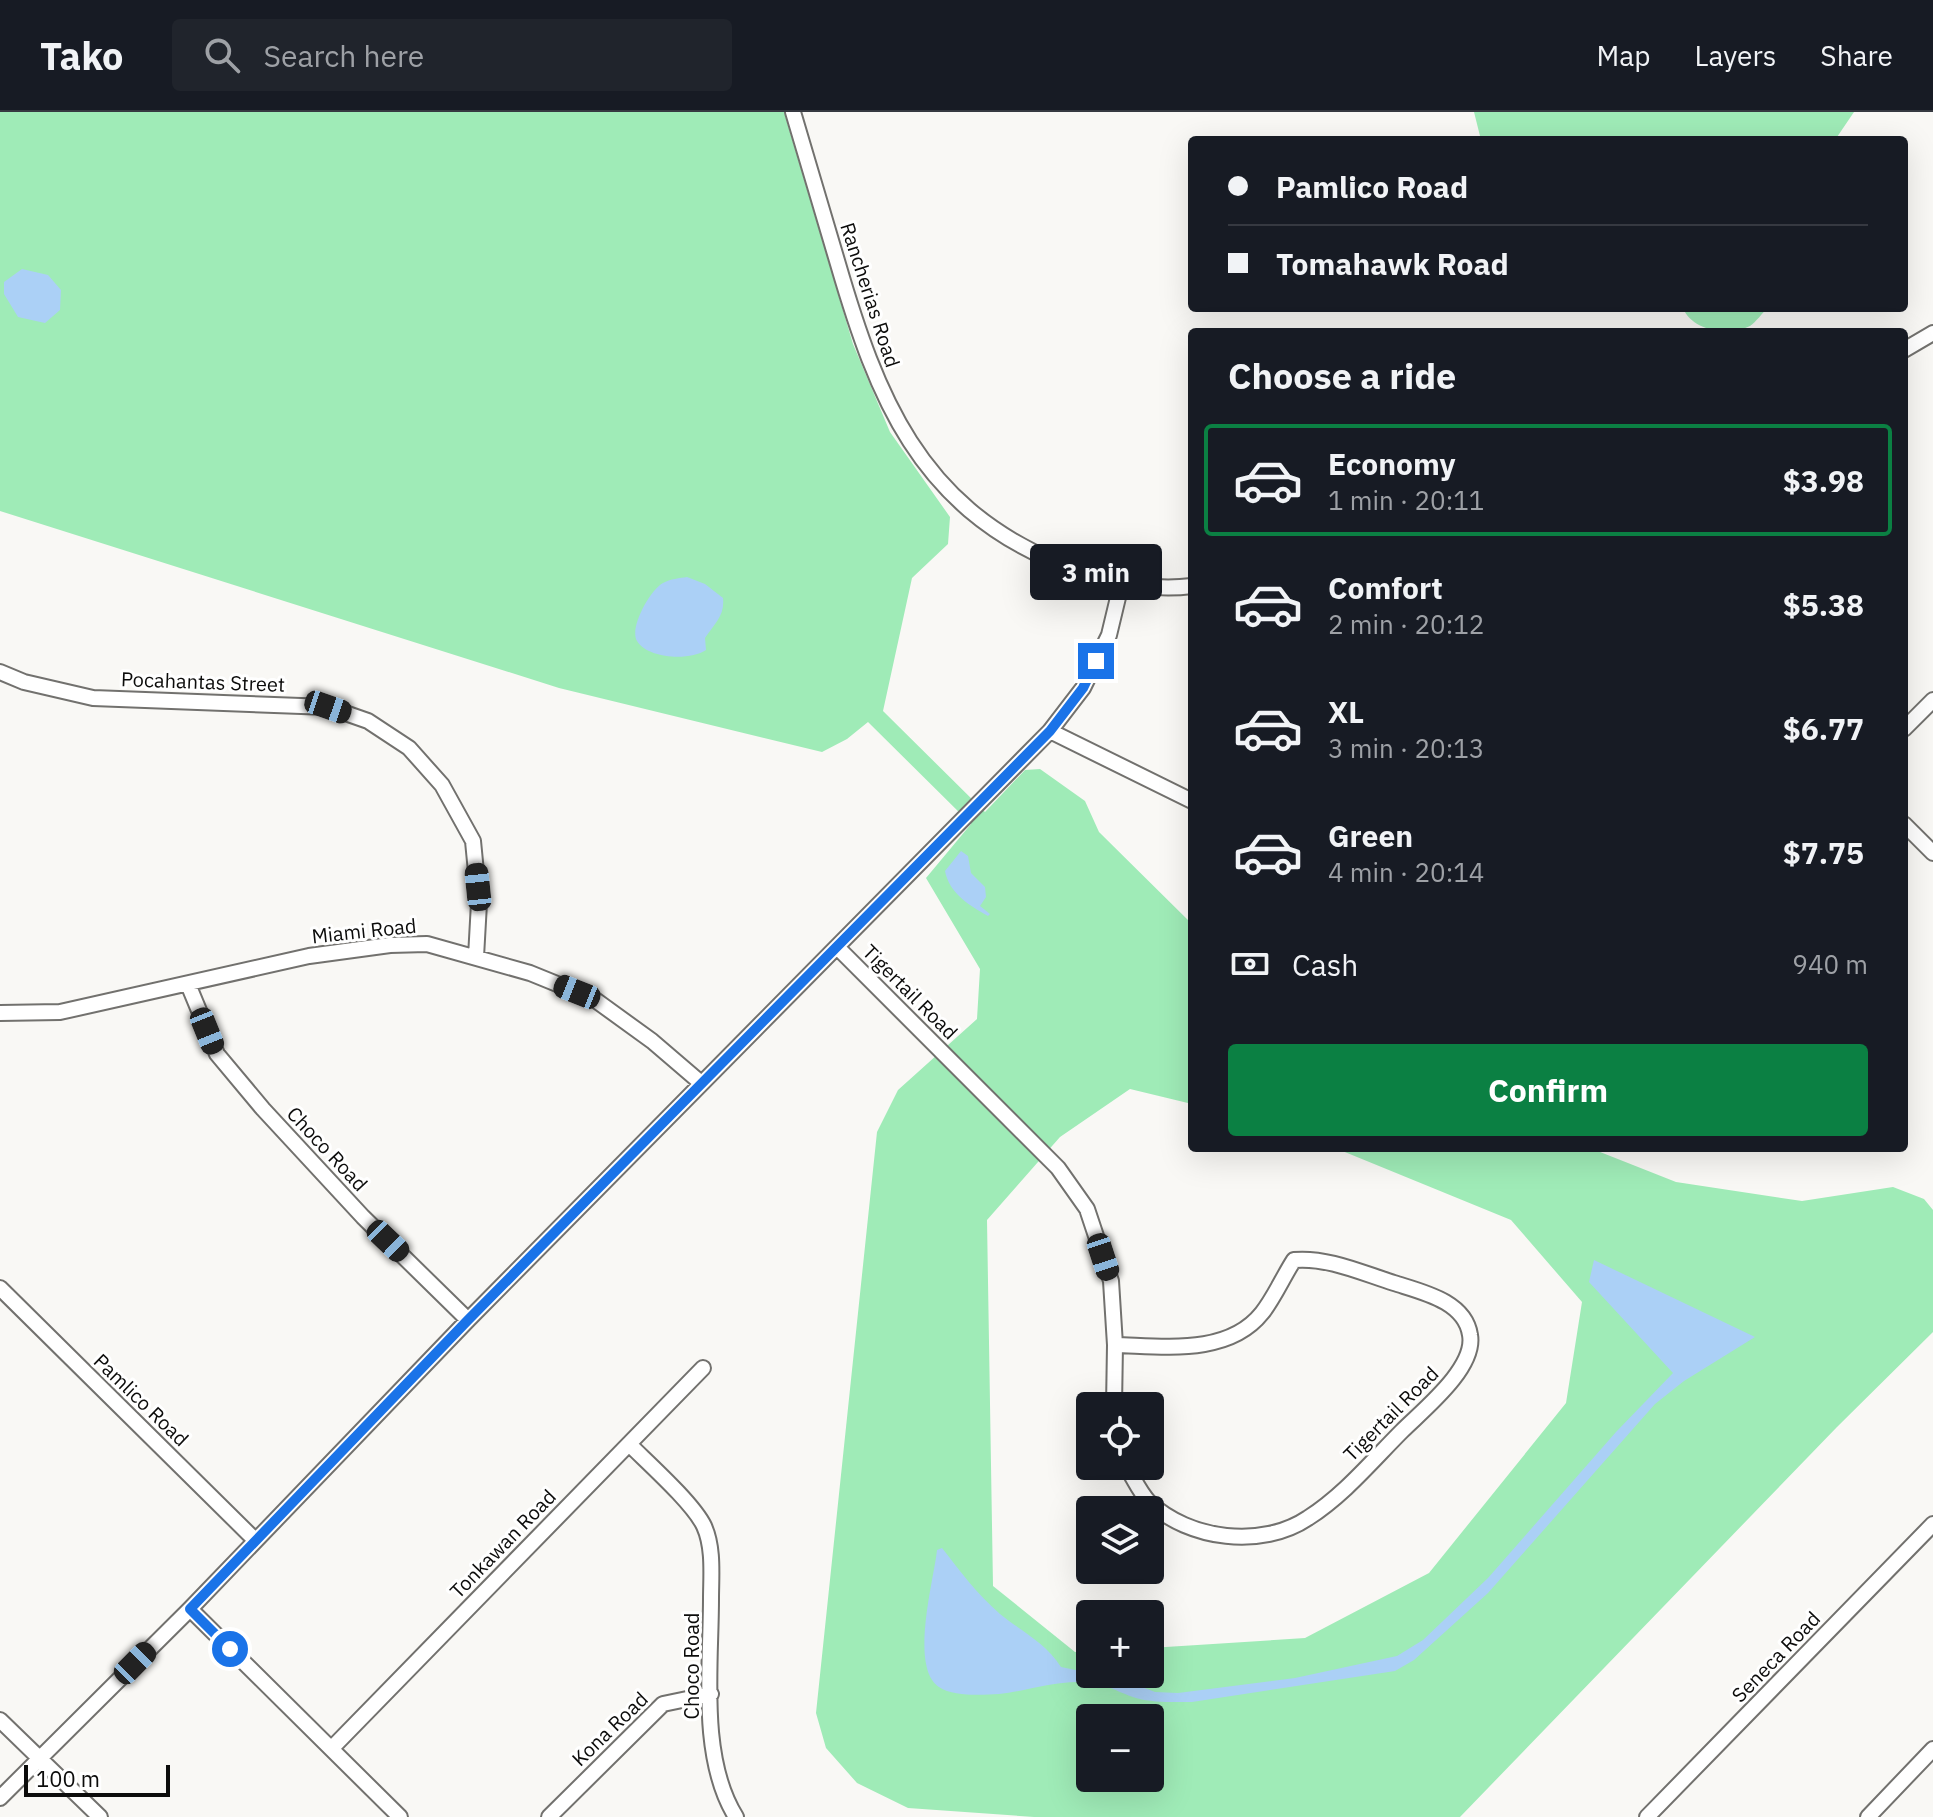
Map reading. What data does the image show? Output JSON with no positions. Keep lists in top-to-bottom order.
{
  "streets": {
    "street": [
      "Rancherias Road",
      "Pocahantas Street",
      "Miami Road",
      "Tigertail Road",
      "Choco Road",
      "Pamlico Road",
      "Tonkawan Road",
      "Seneca Road",
      "Kona Road"
    ]
  },
  "crossings": [
    ["Pocahantas Street", "Miami Road"],
    ["Miami Road", "Choco Road"],
    ["Choco Road", "Tonkawan Road"],
    ["Choco Road", "Kona Road"]
  ],
  "scale_bar": "100 m",
  "page": {
    "header": "Tako",
    "search": "Search here",
    "nav": ["Map", "Layers", "Share"],
    "banner": ["Pamlico Road", "Tomahawk Road"],
    "heading": "Choose a ride",
    "list": [
      {
        "name": "Economy",
        "note": "1 min · 20:11",
        "value": "$3.98"
      },
      {
        "name": "Comfort",
        "note": "2 min · 20:12",
        "value": "$5.38"
      },
      {
        "name": "XL",
        "note": "3 min · 20:13",
        "value": "$6.77"
      },
      {
        "name": "Green",
        "note": "4 min · 20:14",
        "value": "$7.75"
      }
    ],
    "bubble": "3 min",
    "pay": ["Cash", "940 m"],
    "buttons": "Confirm",
    "map_buttons": ["+", "−"],
    "scale": "100 m"
  }
}
